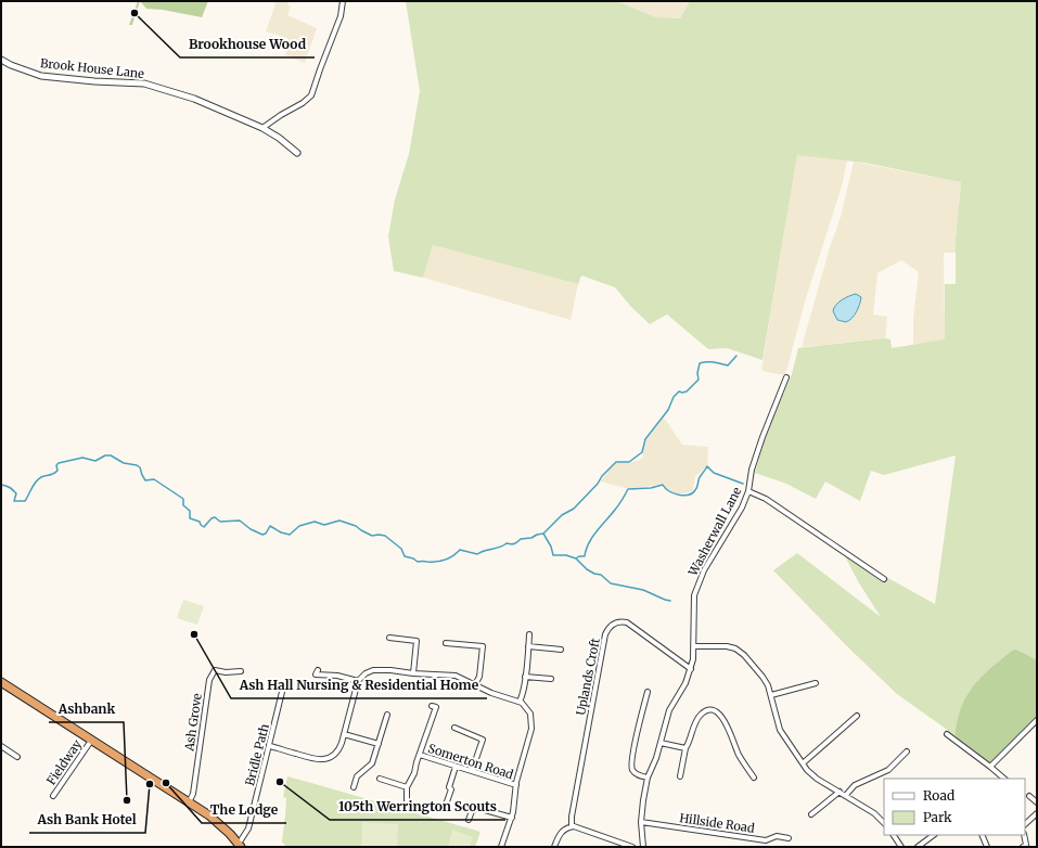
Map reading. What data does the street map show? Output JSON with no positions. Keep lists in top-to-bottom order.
{
  "streets": {
    "street": [
      "Brook House Lane",
      "Washerwall Lane",
      "Uplands Croft",
      "Ash Grove",
      "Bridle Path",
      "Somerton Road",
      "Fieldway",
      "Hillside Road"
    ]
  },
  "crossings": [
    ["Washerwall Lane", "Uplands Croft"],
    ["Washerwall Lane", "Hillside Road"]
  ],
  "places": [
    "Brookhouse Wood",
    "Ash Hall Nursing & Residential Home",
    "105th Werrington Scouts",
    "The Lodge",
    "Ash Bank Hotel",
    "Ashbank"
  ],
  "legend": ["Road", "Park"]
}
